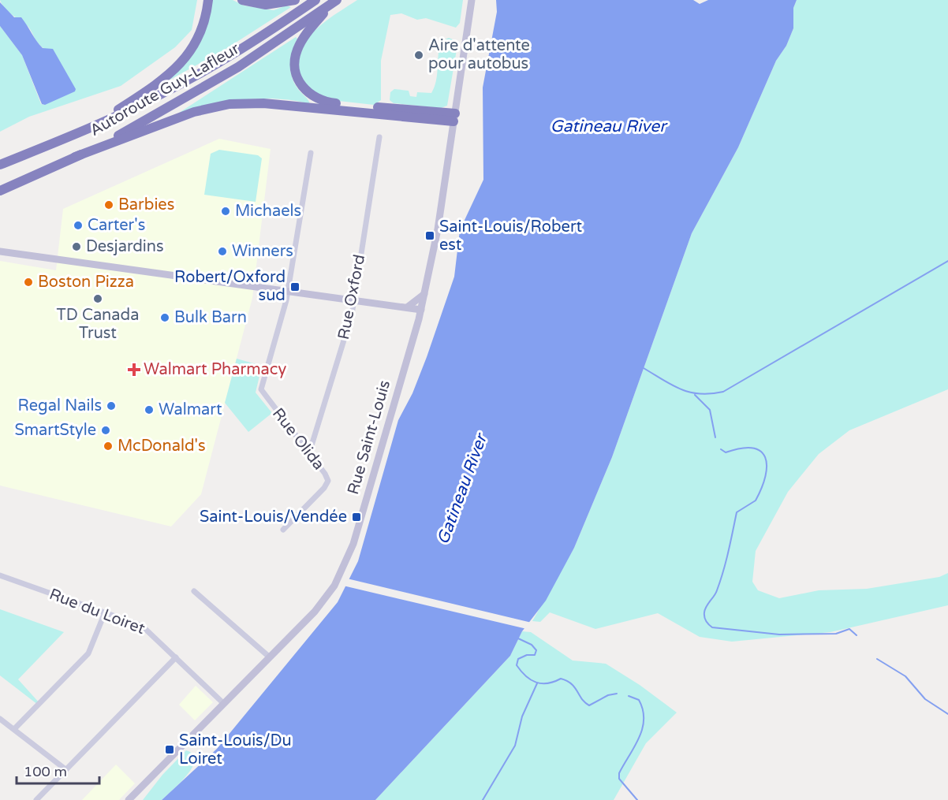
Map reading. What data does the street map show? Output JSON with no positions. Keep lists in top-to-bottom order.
{
  "streets": {
    "highway": ["Autoroute Guy-Lafleur"],
    "main road": ["Rue Saint-Louis"],
    "street": ["Rue Oxford", "Rue Olida", "Rue du Loiret"]
  },
  "crossings": [
    ["Rue Oxford", "Rue Olida"],
    ["Rue Saint-Louis", "Rue du Loiret"]
  ],
  "water": ["Gatineau River"],
  "places": {
    "other": [
      "Aire d'attente pour autobus",
      "Barbies",
      "Michaels",
      "Carter's",
      "Desjardins",
      "Winners",
      "Boston Pizza",
      "TD Canada Trust",
      "Bulk Barn",
      "Regal Nails",
      "Walmart",
      "SmartStyle",
      "McDonald's"
    ],
    "transit": [
      "Saint-Louis/Robert est",
      "Robert/Oxford sud",
      "Saint-Louis/Vendée",
      "Saint-Louis/Du Loiret"
    ],
    "health": ["Walmart Pharmacy"]
  },
  "scale_bar": "100 m"
}
